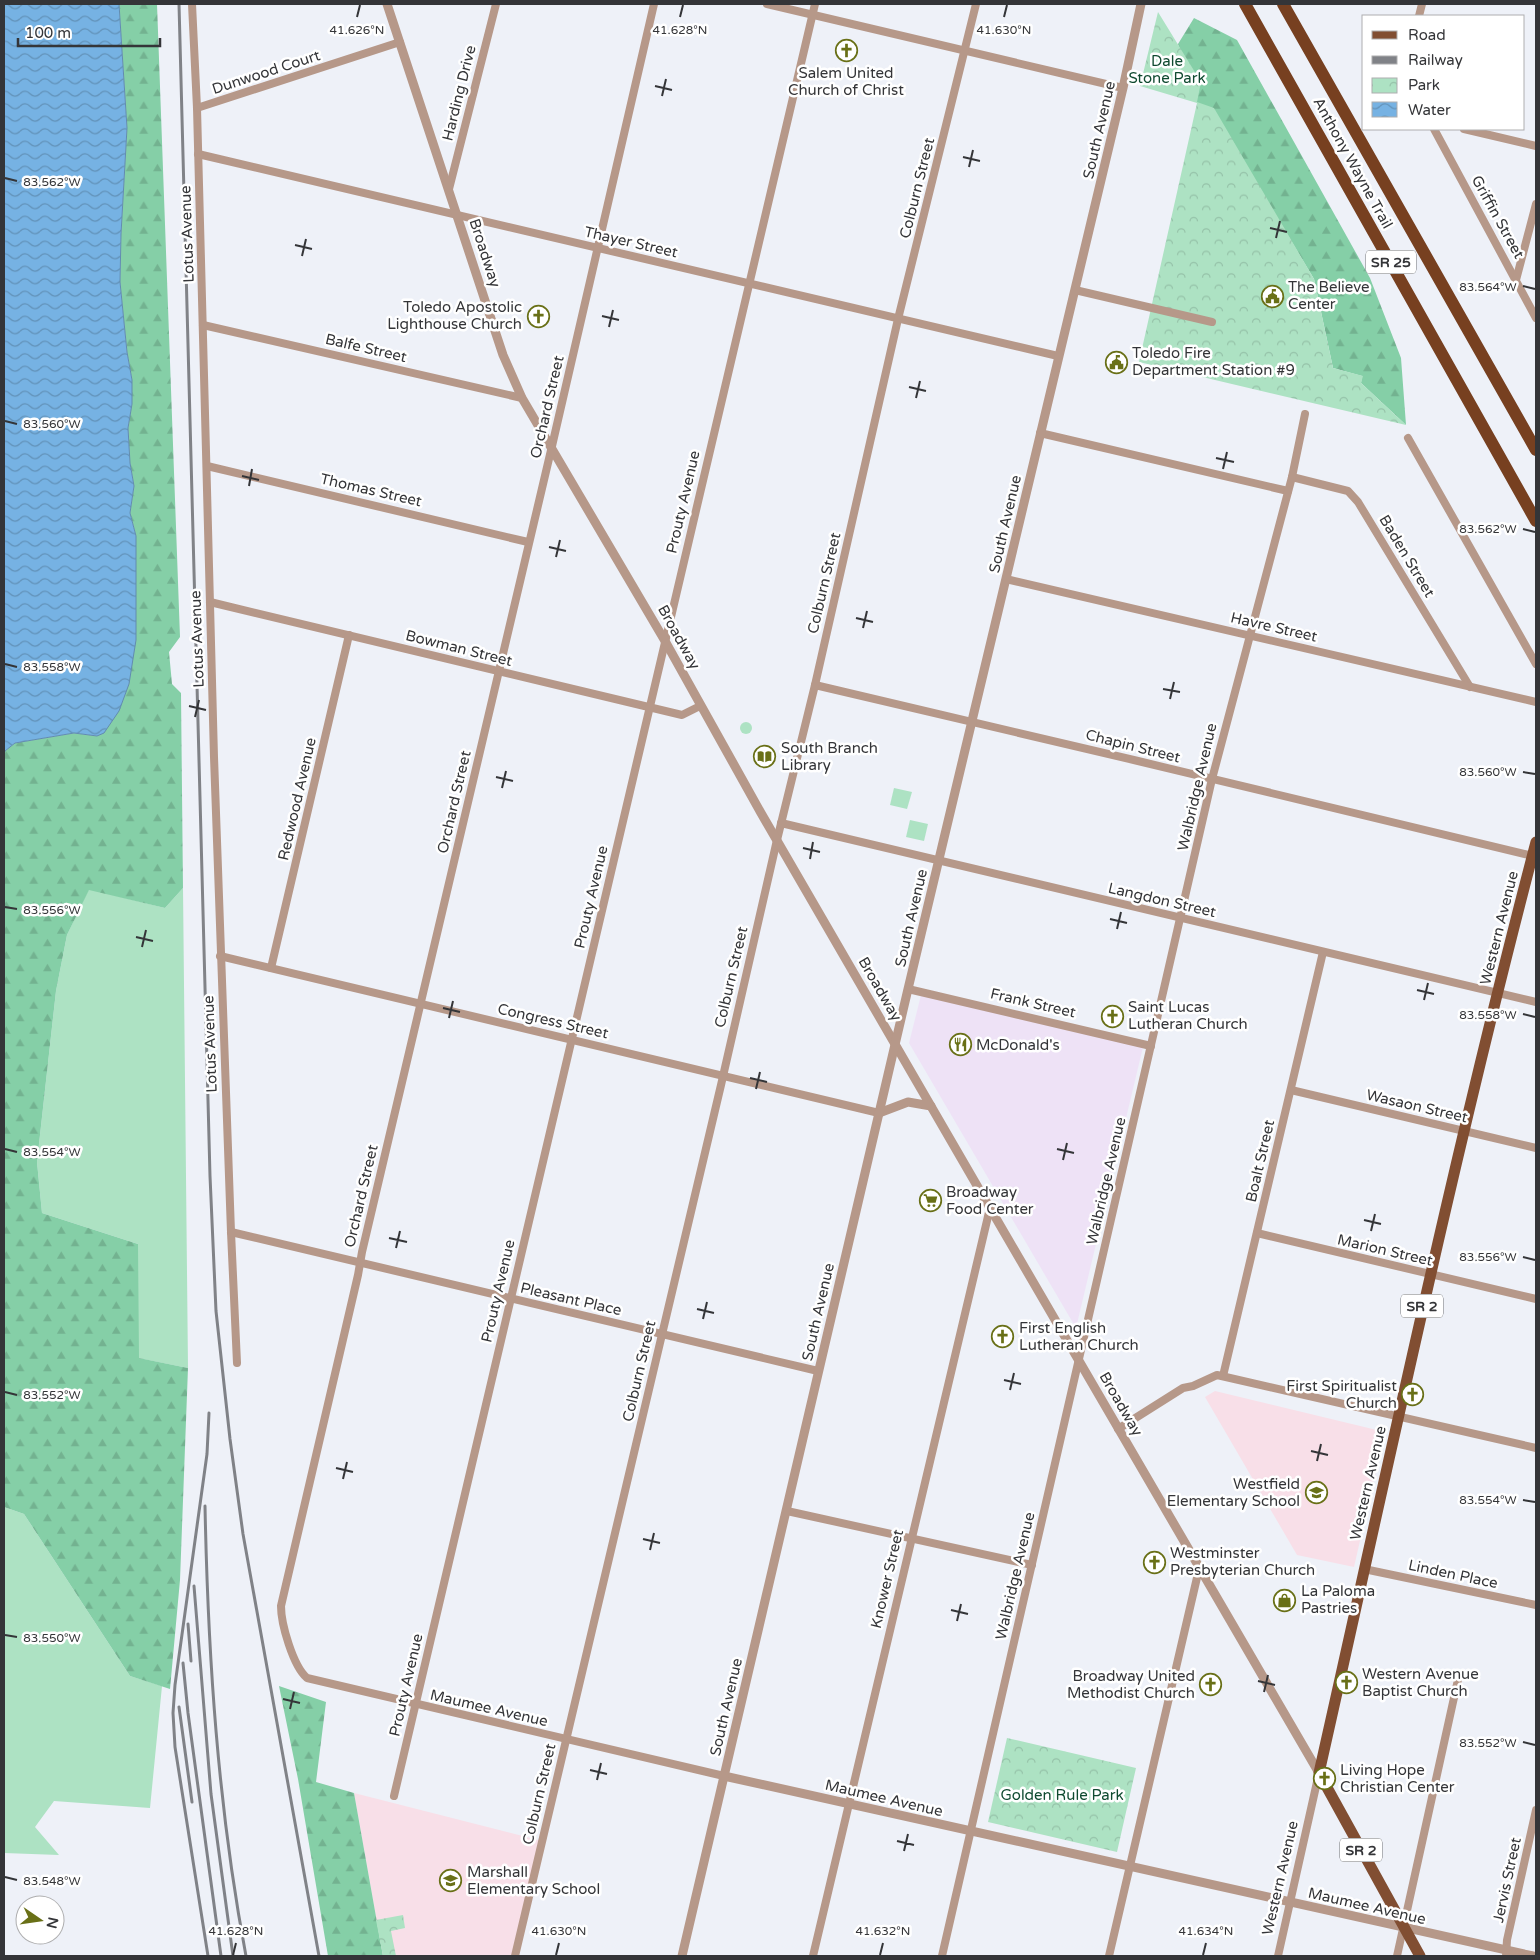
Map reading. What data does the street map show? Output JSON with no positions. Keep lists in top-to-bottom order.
{
  "streets": {
    "highway": ["Anthony Wayne Trail", "SR 25"],
    "main road": ["Broadway", "Western Avenue", "SR 2"],
    "street": [
      "Dunwood Court",
      "Harding Drive",
      "South Avenue",
      "Colburn Street",
      "Griffin Street",
      "Lotus Avenue",
      "Thayer Street",
      "Balfe Street",
      "Orchard Street",
      "Thomas Street",
      "Prouty Avenue",
      "Baden Street",
      "Havre Street",
      "Bowman Street",
      "Chapin Street",
      "Walbridge Avenue",
      "Redwood Avenue",
      "Langdon Street",
      "Frank Street",
      "Congress Street",
      "Wasaon Street",
      "Boalt Street",
      "Marion Street",
      "Pleasant Place",
      "Linden Place",
      "Knower Street",
      "Maumee Avenue",
      "Jervis Street"
    ]
  },
  "crossings": [
    ["Dunwood Court", "Lotus Avenue"],
    ["Dunwood Court", "Broadway"],
    ["Harding Drive", "Broadway"],
    ["South Avenue", "Thayer Street"],
    ["South Avenue", "Broadway"],
    ["South Avenue", "Havre Street"],
    ["South Avenue", "Chapin Street"],
    ["South Avenue", "Langdon Street"],
    ["South Avenue", "Frank Street"],
    ["South Avenue", "Congress Street"],
    ["South Avenue", "Pleasant Place"],
    ["South Avenue", "Maumee Avenue"],
    ["Colburn Street", "Thayer Street"],
    ["Colburn Street", "Broadway"],
    ["Colburn Street", "Chapin Street"],
    ["Colburn Street", "Langdon Street"],
    ["Colburn Street", "Congress Street"],
    ["Colburn Street", "Pleasant Place"],
    ["Colburn Street", "Maumee Avenue"],
    ["Lotus Avenue", "Thayer Street"],
    ["Lotus Avenue", "Balfe Street"],
    ["Lotus Avenue", "Thomas Street"],
    ["Lotus Avenue", "Bowman Street"],
    ["Lotus Avenue", "Congress Street"],
    ["Lotus Avenue", "Pleasant Place"],
    ["Thayer Street", "Broadway"],
    ["Thayer Street", "Orchard Street"],
    ["Thayer Street", "Prouty Avenue"],
    ["Broadway", "Balfe Street"],
    ["Broadway", "Orchard Street"],
    ["Broadway", "Prouty Avenue"],
    ["Broadway", "Bowman Street"],
    ["Broadway", "Walbridge Avenue"],
    ["Broadway", "Western Avenue"],
    ["Broadway", "Knower Street"],
    ["Broadway", "Maumee Avenue"],
    ["Orchard Street", "Thomas Street"],
    ["Orchard Street", "Bowman Street"],
    ["Orchard Street", "Congress Street"],
    ["Orchard Street", "Pleasant Place"],
    ["Orchard Street", "Maumee Avenue"],
    ["Prouty Avenue", "Bowman Street"],
    ["Prouty Avenue", "Congress Street"],
    ["Prouty Avenue", "Pleasant Place"],
    ["Prouty Avenue", "Maumee Avenue"],
    ["Baden Street", "Havre Street"],
    ["Baden Street", "Walbridge Avenue"],
    ["Havre Street", "Walbridge Avenue"],
    ["Bowman Street", "Redwood Avenue"],
    ["Chapin Street", "Walbridge Avenue"],
    ["Chapin Street", "Western Avenue"],
    ["Walbridge Avenue", "Langdon Street"],
    ["Walbridge Avenue", "Frank Street"],
    ["Walbridge Avenue", "Maumee Avenue"],
    ["Redwood Avenue", "Congress Street"],
    ["Langdon Street", "Western Avenue"],
    ["Langdon Street", "Boalt Street"],
    ["Western Avenue", "Wasaon Street"],
    ["Western Avenue", "Marion Street"],
    ["Western Avenue", "Linden Place"],
    ["Western Avenue", "Maumee Avenue"],
    ["Wasaon Street", "Boalt Street"],
    ["Boalt Street", "Marion Street"],
    ["Knower Street", "Maumee Avenue"],
    ["Maumee Avenue", "Jervis Street"]
  ],
  "parks": ["Dale Stone Park", "Golden Rule Park"],
  "places": {
    "church": [
      "Salem United Church of Christ",
      "Toledo Apostolic Lighthouse Church",
      "Saint Lucas Lutheran Church",
      "First English Lutheran Church",
      "First Spiritualist Church",
      "Westminster Presbyterian Church",
      "Western Avenue Baptist Church",
      "Broadway United Methodist Church",
      "Living Hope Christian Center"
    ],
    "public building": ["The Believe Center", "Toledo Fire Department Station #9"],
    "library": ["South Branch Library"],
    "restaurant": ["McDonald's"],
    "supermarket": ["Broadway Food Center"],
    "school or university": ["Westfield Elementary School", "Marshall Elementary School"],
    "shop": ["La Paloma Pastries"]
  },
  "legend": [
    "Road",
    "Railway",
    "Park",
    "Water"
  ],
  "scale_bar": "100 m",
  "north": "right",
  "coordinates": [
    "41.626°N",
    "41.628°N",
    "41.630°N",
    "83.562°W",
    "83.564°W",
    "83.560°W",
    "83.558°W",
    "83.556°W",
    "83.554°W",
    "83.552°W",
    "83.550°W",
    "83.548°W",
    "41.632°N",
    "41.634°N"
  ]
}
